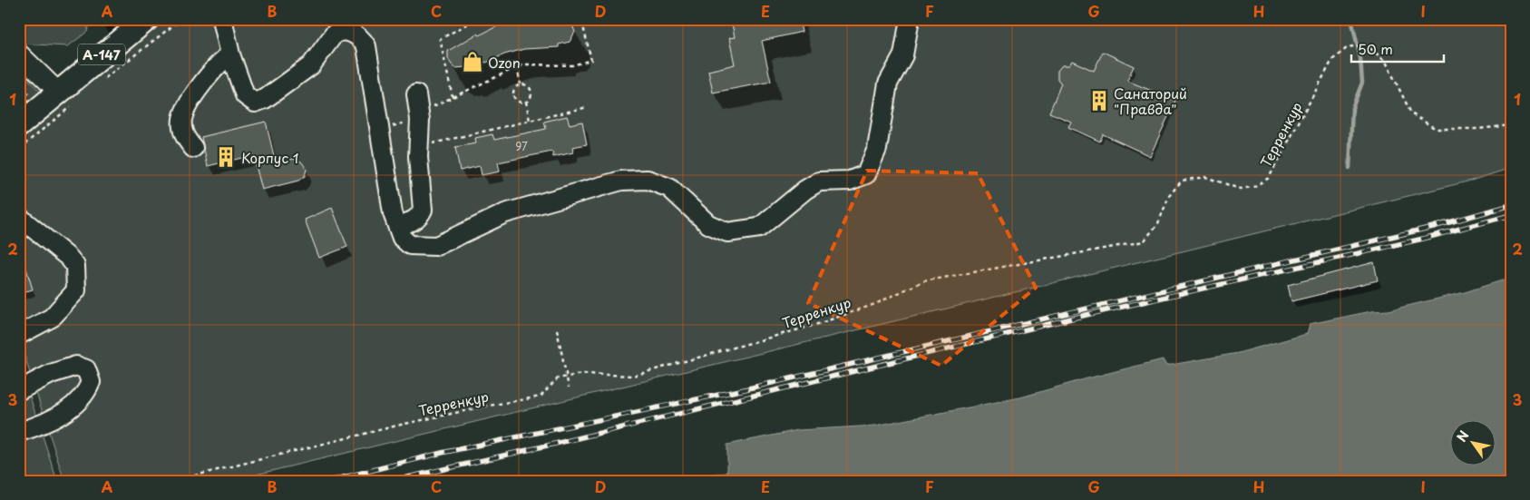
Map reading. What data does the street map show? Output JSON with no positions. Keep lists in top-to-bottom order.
{
  "streets": {
    "main road": ["А-147"],
    "path": ["Терренкур"]
  },
  "places": {
    "shop": ["Ozon"],
    "building": ["Санаторий \"Правда\"", "Корпус 1"]
  },
  "house_numbers": ["97"],
  "scale_bar": "50 m",
  "north": "top left",
  "grid": {
    "columns": [
      "A",
      "B",
      "C",
      "D",
      "E",
      "F",
      "G",
      "H",
      "I"
    ],
    "rows": ["1", "2", "3"]
  }
}
